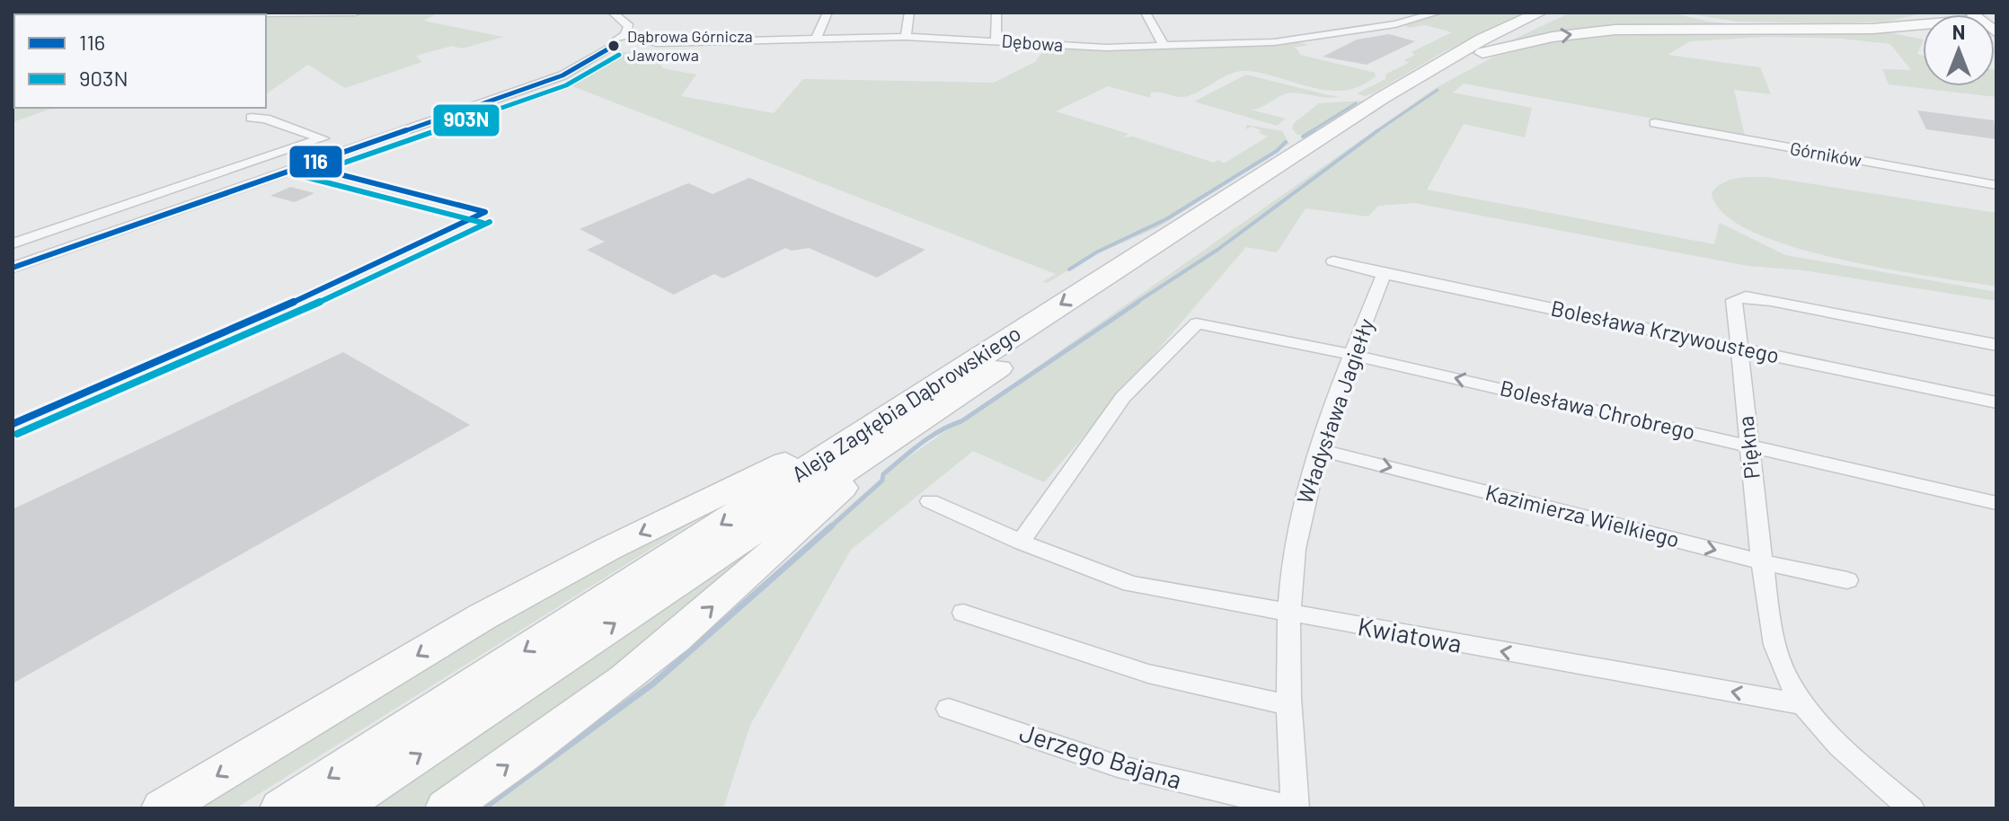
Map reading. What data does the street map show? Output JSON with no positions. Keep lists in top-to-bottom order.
{
  "streets": {
    "main road": ["Aleja Zagłębia Dąbrowskiego"],
    "street": [
      "Dębowa",
      "Górników",
      "Bolesława Krzywoustego",
      "Bolesława Chrobrego",
      "Władysława Jagiełły",
      "Piękna",
      "Kazimierza Wielkiego",
      "Kwiatowa",
      "Jerzego Bajana"
    ]
  },
  "crossings": [
    ["Bolesława Krzywoustego", "Władysława Jagiełły"],
    ["Bolesława Krzywoustego", "Piękna"],
    ["Bolesława Chrobrego", "Władysława Jagiełły"],
    ["Bolesława Chrobrego", "Piękna"],
    ["Bolesława Chrobrego", "Kwiatowa"],
    ["Władysława Jagiełły", "Kazimierza Wielkiego"],
    ["Władysława Jagiełły", "Kwiatowa"],
    ["Władysława Jagiełły", "Jerzego Bajana"],
    ["Piękna", "Kazimierza Wielkiego"],
    ["Piękna", "Kwiatowa"]
  ],
  "one_way": ["Bolesława Chrobrego", "Kazimierza Wielkiego", "Kwiatowa"],
  "places": ["Dąbrowa Górnicza Jaworowa"],
  "lines": ["transit line 116", "transit line 903N"],
  "legend": ["116", "903N"],
  "north": "top"
}
